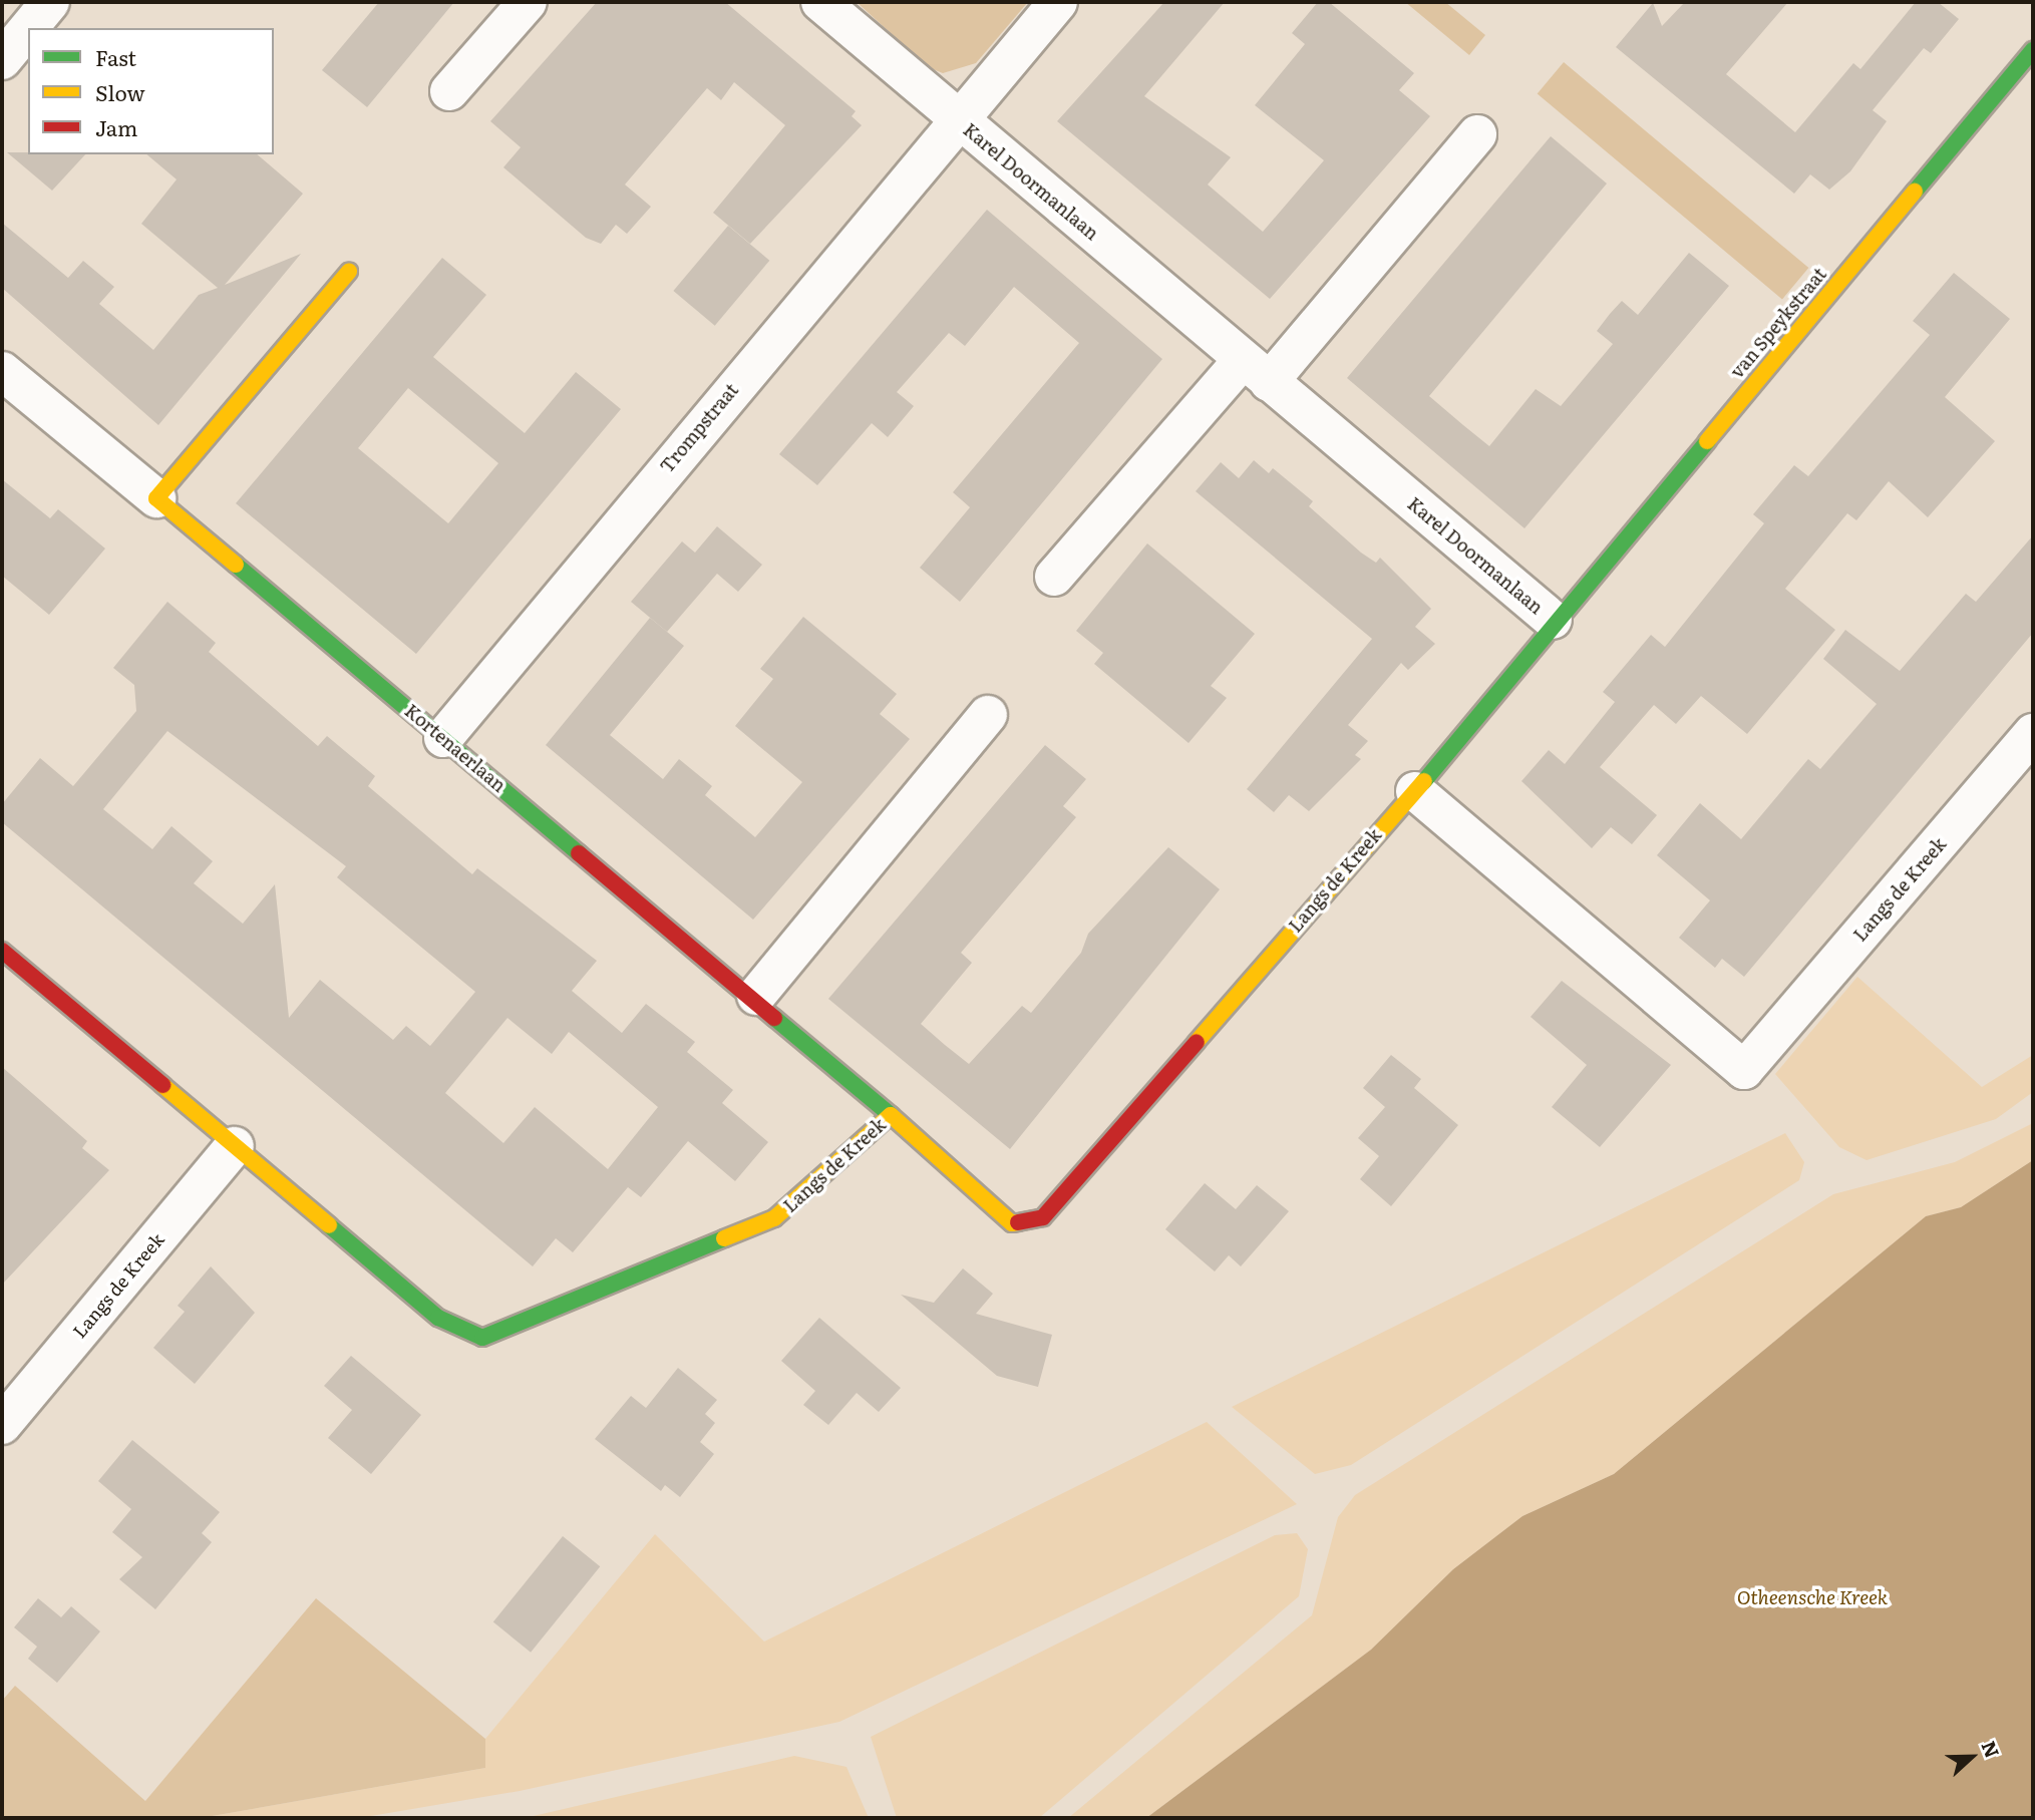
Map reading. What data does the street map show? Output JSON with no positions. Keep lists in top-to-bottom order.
{
  "streets": {
    "street": [
      "Karel Doormanlaan",
      "van Speykstraat",
      "Trompstraat",
      "Kortenaerlaan",
      "Langs de Kreek"
    ]
  },
  "crossings": [
    ["Karel Doormanlaan", "van Speykstraat"],
    ["Karel Doormanlaan", "Trompstraat"],
    ["Karel Doormanlaan", "Langs de Kreek"],
    ["van Speykstraat", "Langs de Kreek"],
    ["Trompstraat", "Kortenaerlaan"],
    ["Kortenaerlaan", "Langs de Kreek"]
  ],
  "water": ["Otheensche Kreek"],
  "legend": ["Fast", "Slow", "Jam"],
  "north": "right"
}
